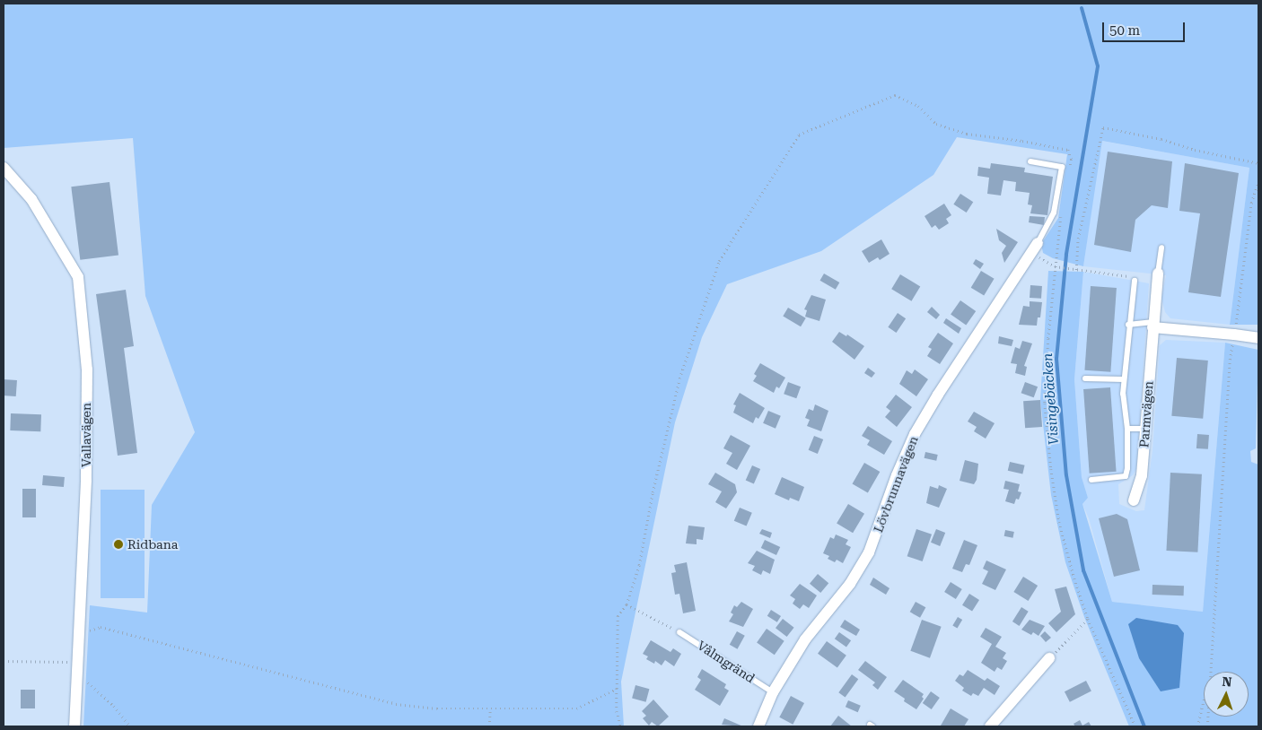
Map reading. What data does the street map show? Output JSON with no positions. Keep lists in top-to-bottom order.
{
  "streets": {
    "street": ["Parmvägen", "Vallavägen", "Lövbrunnavägen"],
    "lane": ["Vålmgränd"]
  },
  "crossings": [
    ["Lövbrunnavägen", "Vålmgränd"]
  ],
  "water": ["Visingebäcken"],
  "places": ["Ridbana"],
  "scale_bar": "50 m",
  "north": "top"
}
